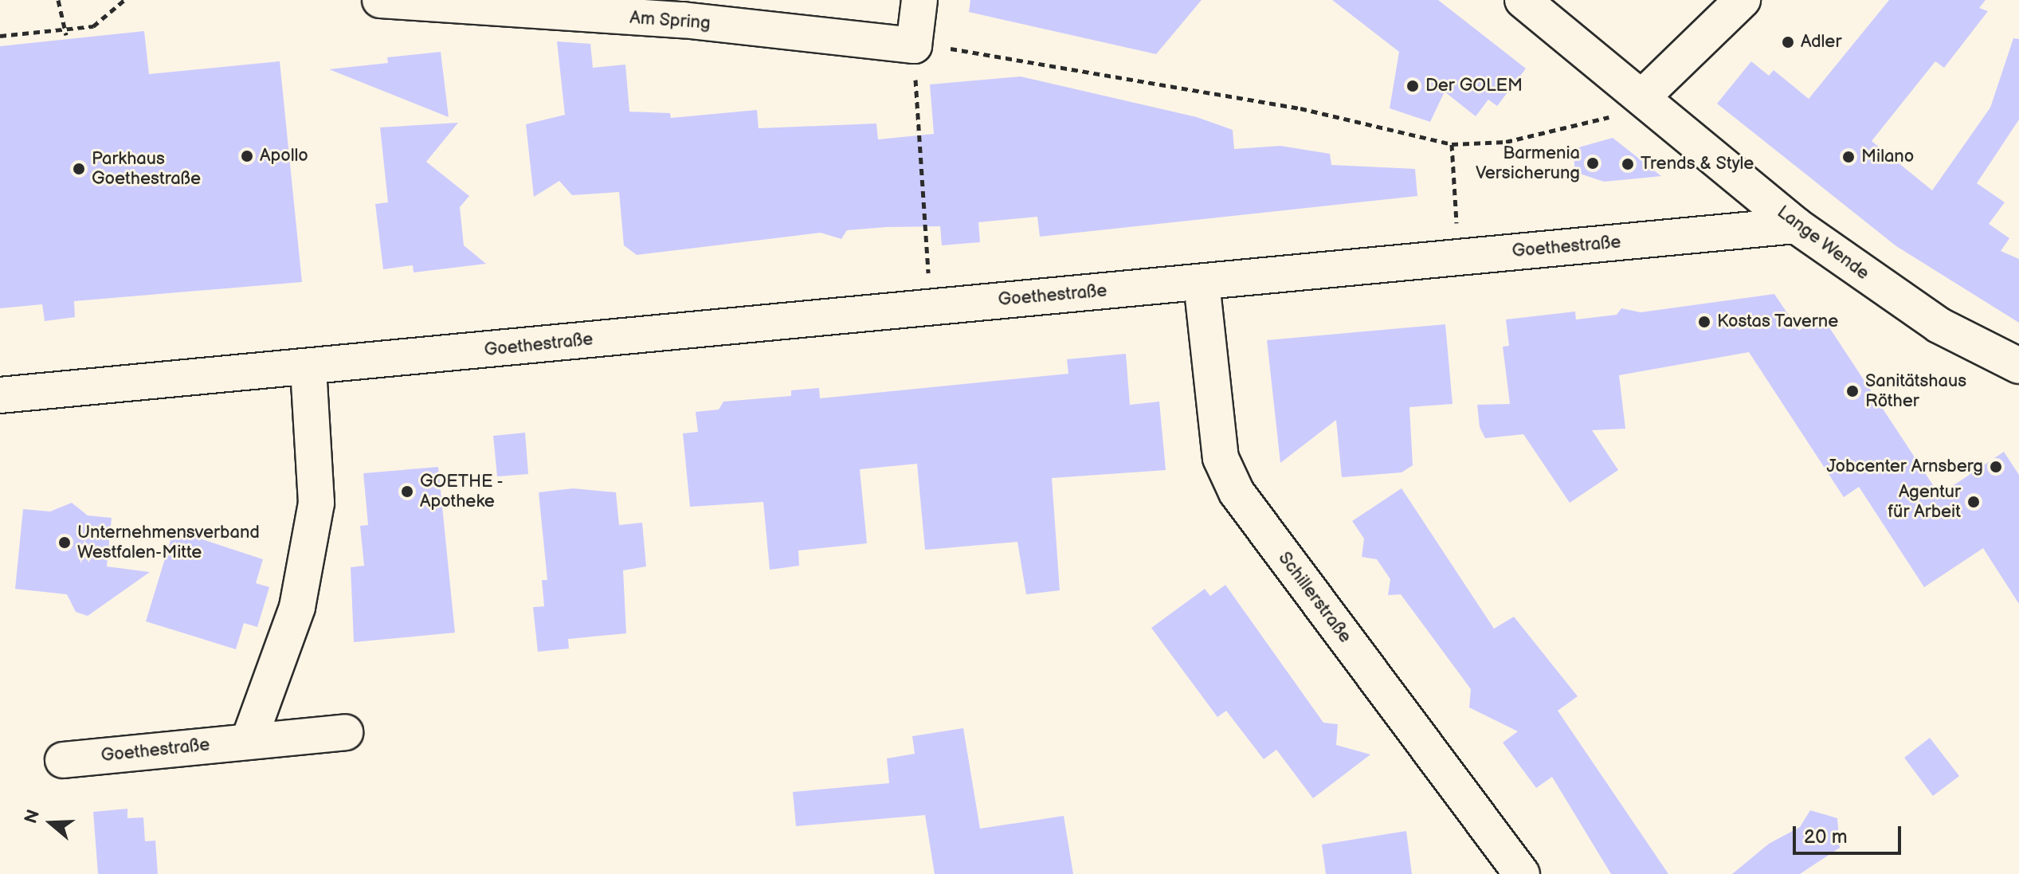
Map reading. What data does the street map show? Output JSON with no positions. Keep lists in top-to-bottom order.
{
  "streets": {
    "street": [
      "Am Spring",
      "Lange Wende",
      "Goethestraße",
      "Schillerstraße"
    ]
  },
  "crossings": [
    ["Lange Wende", "Goethestraße"],
    ["Goethestraße", "Schillerstraße"]
  ],
  "places": [
    "Adler",
    "Der GOLEM",
    "Apollo",
    "Milano",
    "Barmenia Versicherung",
    "Trends & Style",
    "Parkhaus Goethestraße",
    "Kostas Taverne",
    "Sanitätshaus Röther",
    "Jobcenter Arnsberg",
    "GOETHE - Apotheke",
    "Agentur für Arbeit",
    "Unternehmensverband Westfalen-Mitte"
  ],
  "scale_bar": "20 m",
  "north": "left"
}
